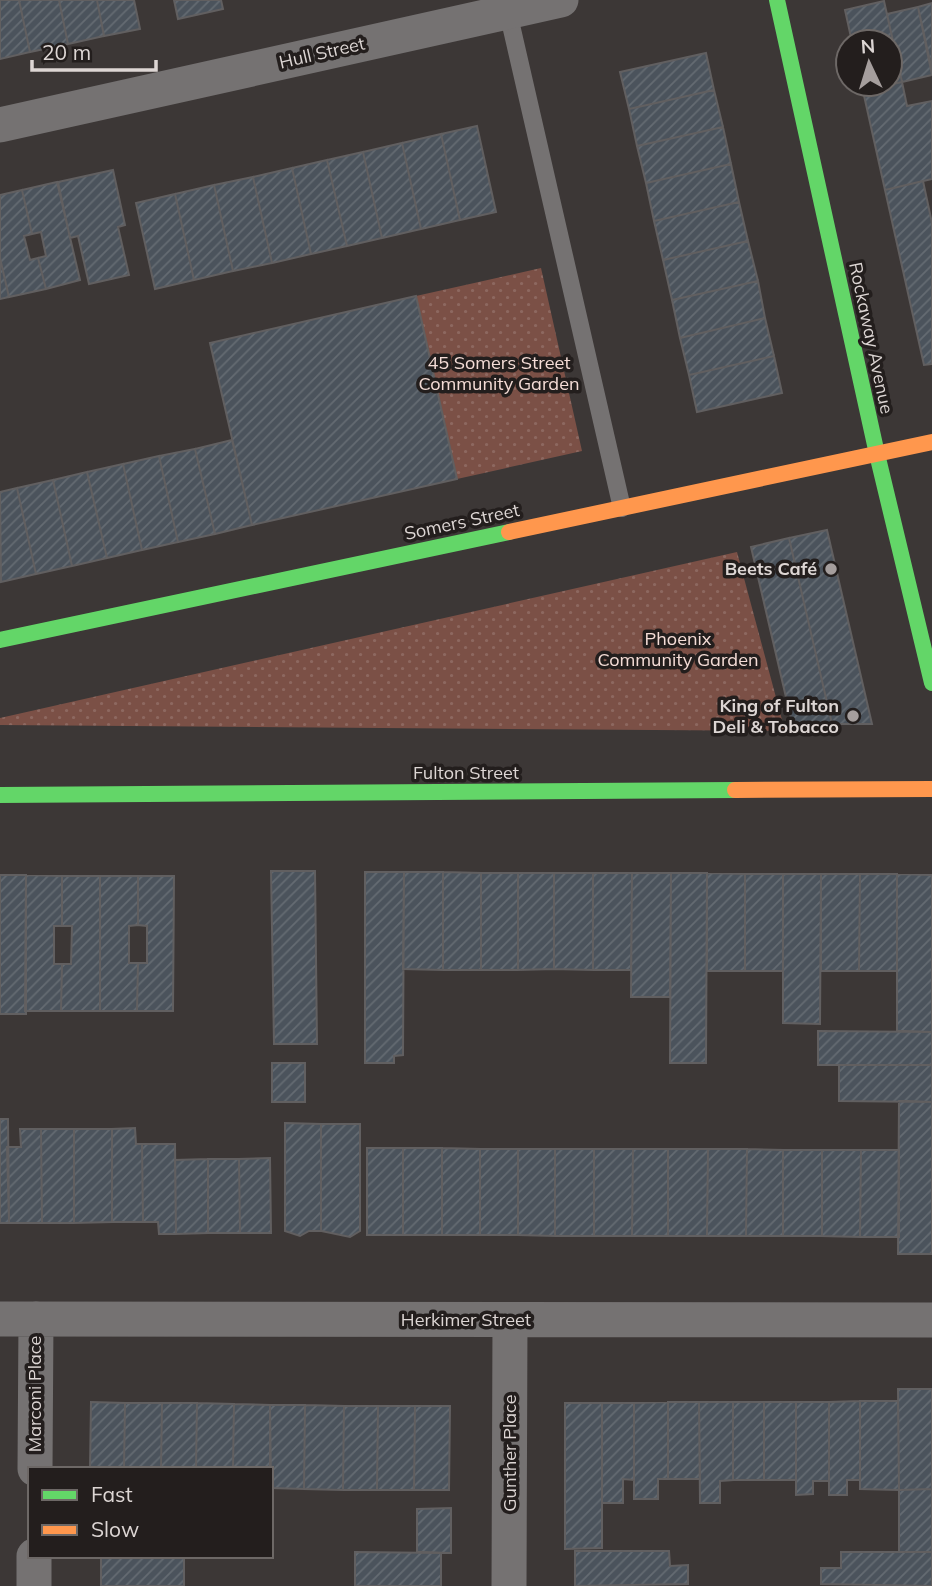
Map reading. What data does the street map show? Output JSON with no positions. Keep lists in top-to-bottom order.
{
  "streets": {
    "main road": ["Rockaway Avenue", "Somers Street", "Fulton Street"],
    "street": [
      "Hull Street",
      "Herkimer Street",
      "Marconi Place",
      "Gunther Place"
    ]
  },
  "crossings": [
    ["Rockaway Avenue", "Somers Street"],
    ["Herkimer Street", "Marconi Place"],
    ["Herkimer Street", "Gunther Place"]
  ],
  "parks": ["45 Somers Street Community Garden", "Phoenix Community Garden"],
  "places": ["Beets Café", "King of Fulton Deli & Tobacco"],
  "legend": ["Fast", "Slow"],
  "scale_bar": "20 m",
  "north": "top"
}
